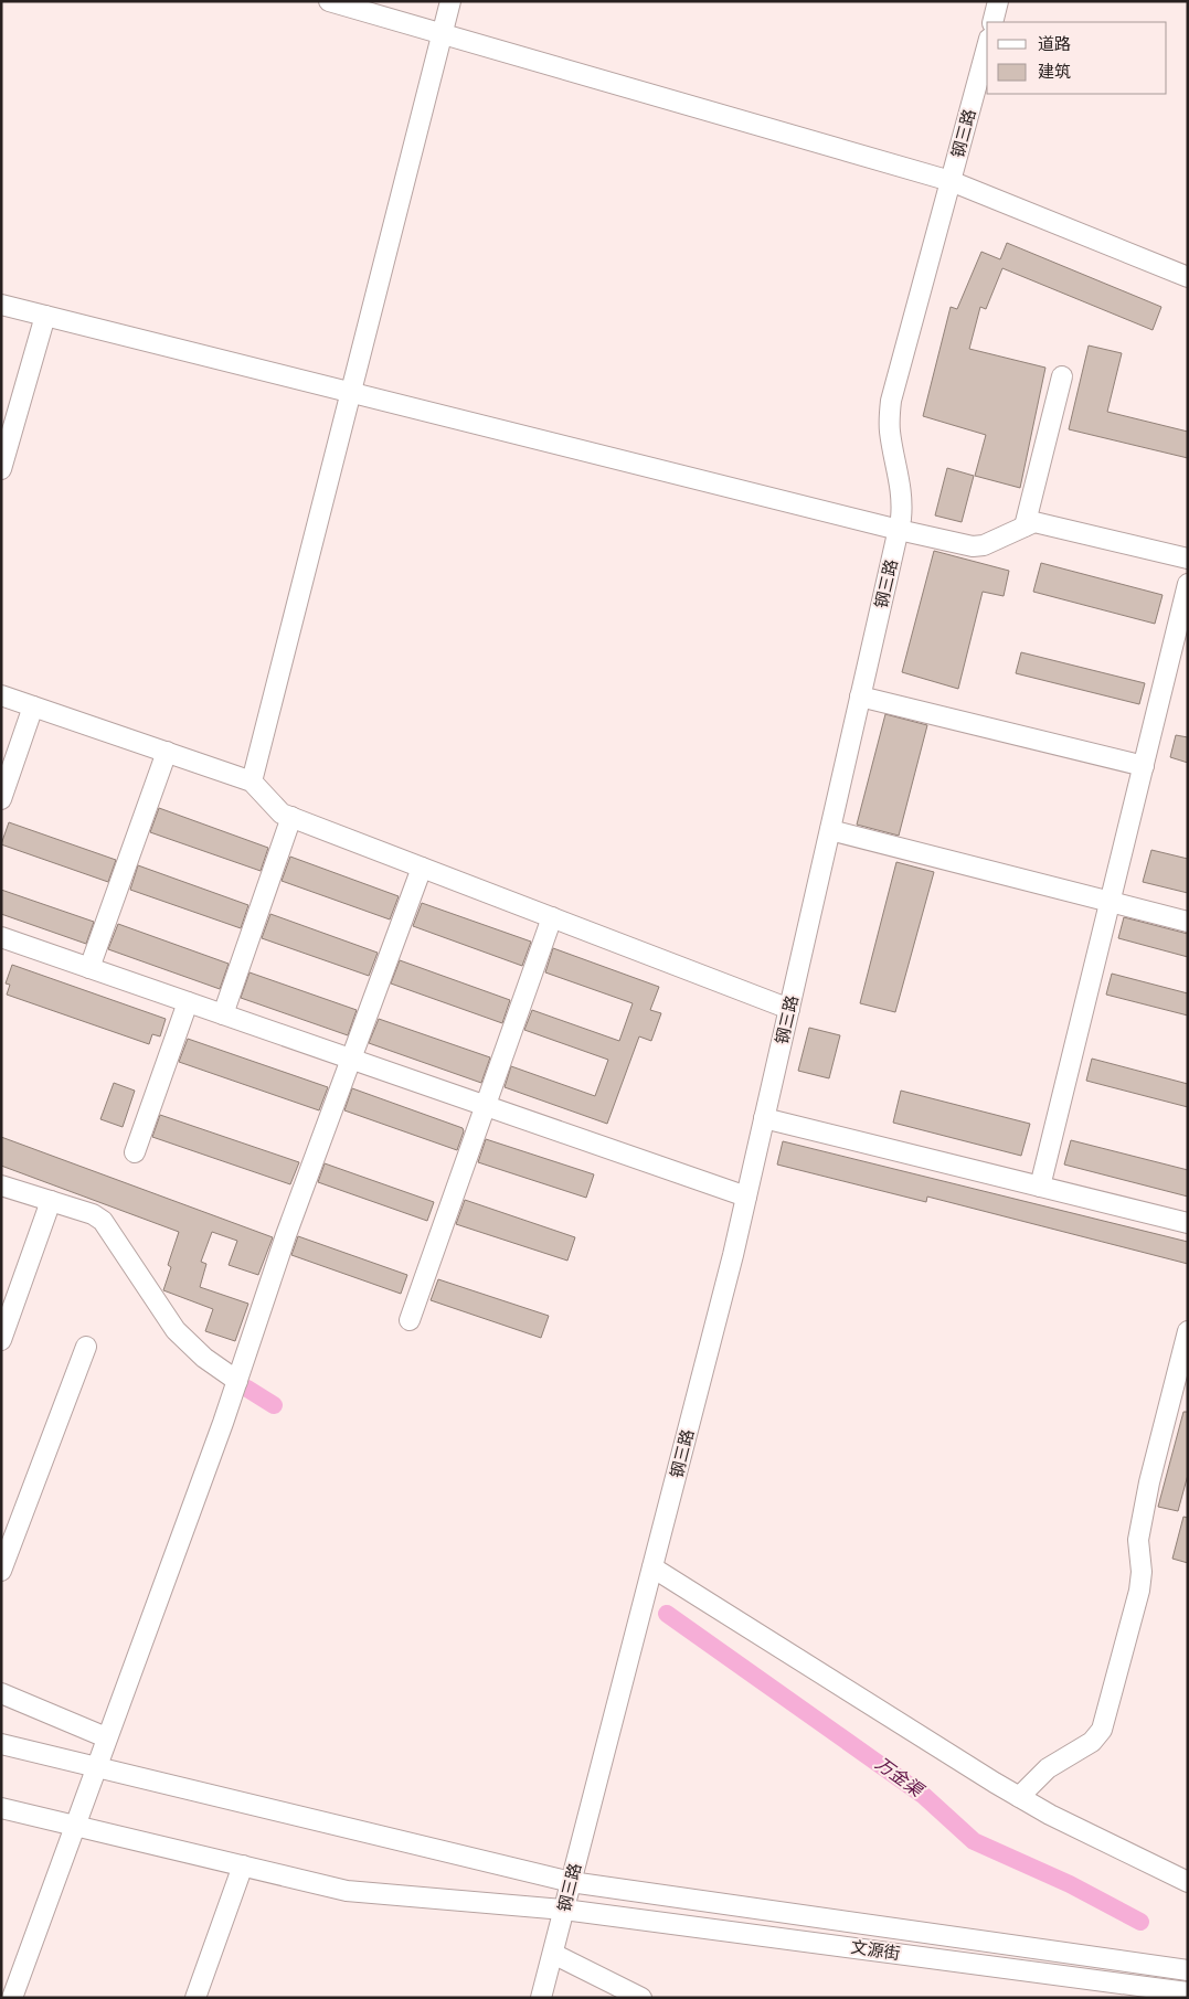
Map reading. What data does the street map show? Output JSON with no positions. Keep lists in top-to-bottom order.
{
  "streets": {
    "street": ["钢三路", "文源街"]
  },
  "crossings": [
    ["钢三路", "文源街"]
  ],
  "water": ["万金渠"],
  "legend": ["道路", "建筑"]
}
